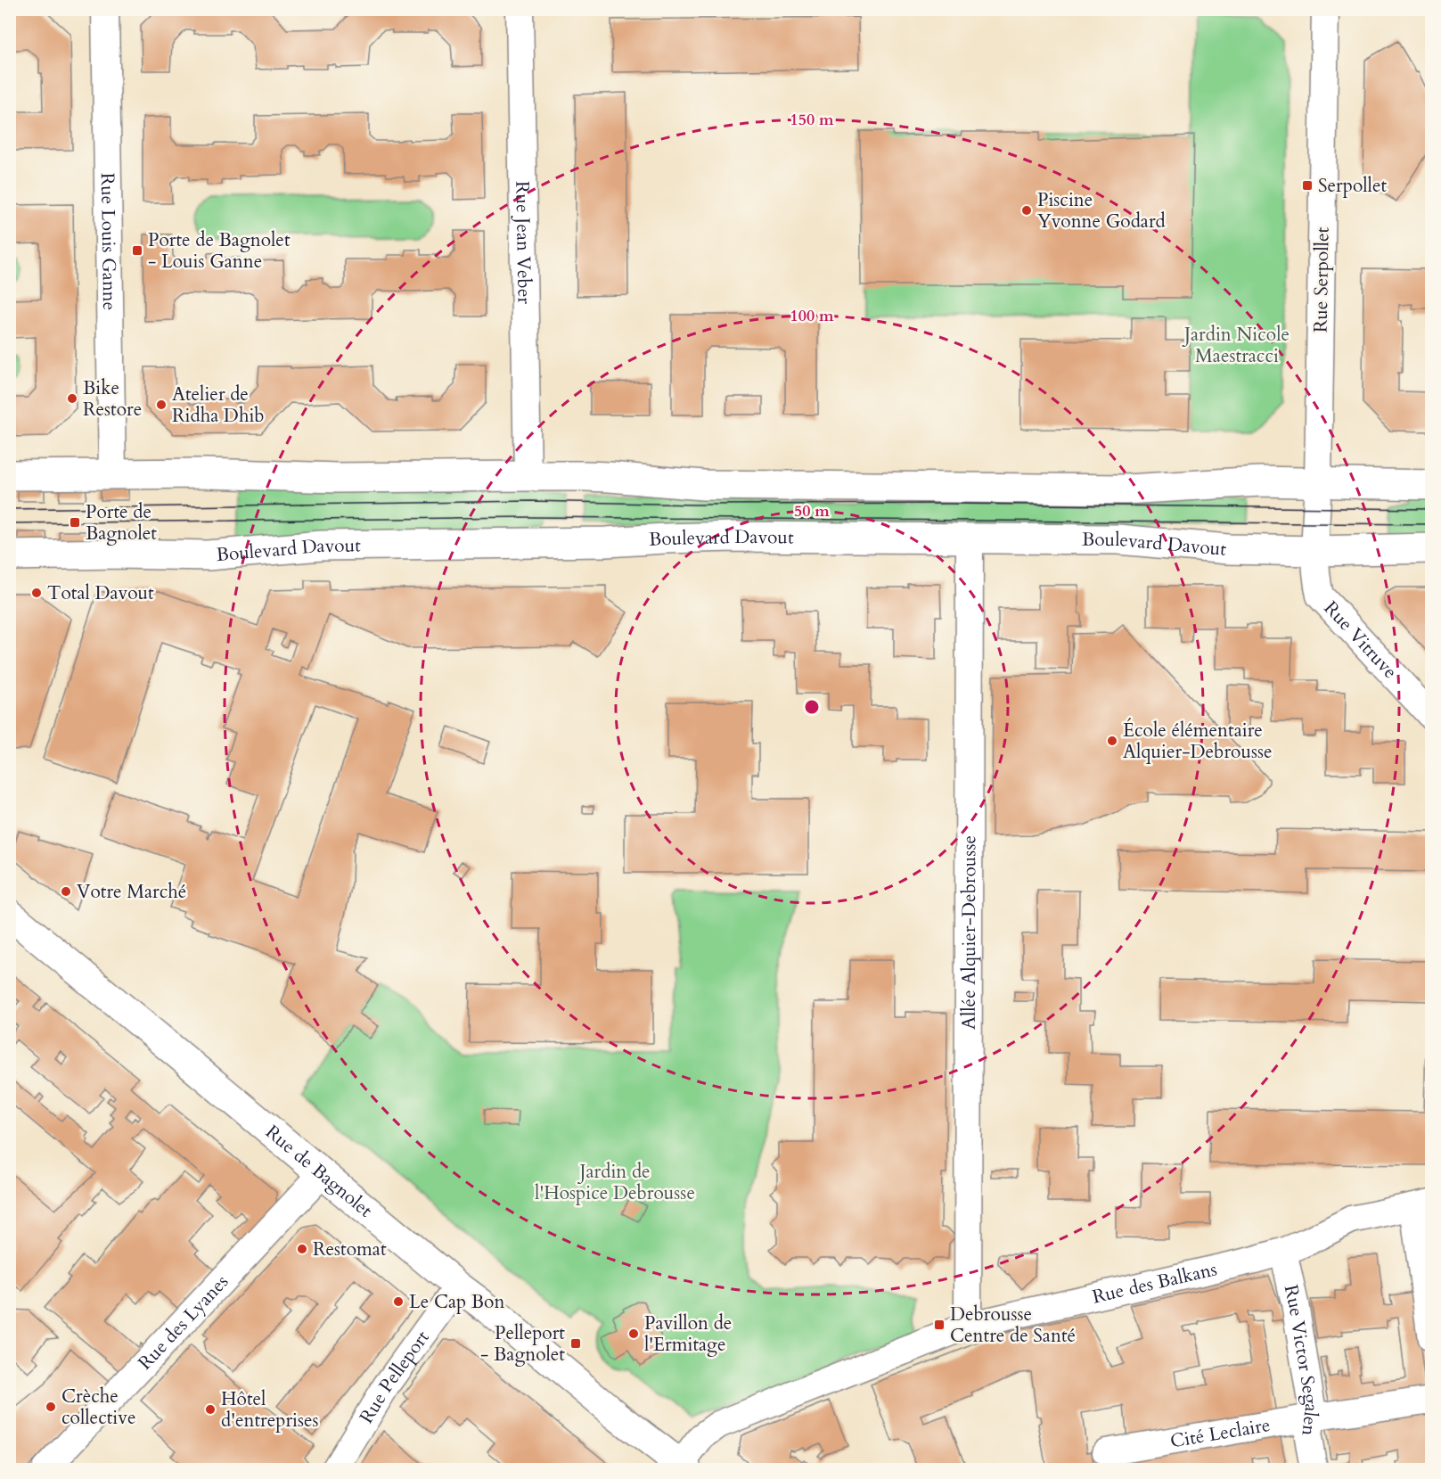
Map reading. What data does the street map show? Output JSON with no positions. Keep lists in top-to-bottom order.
{
  "streets": {
    "main road": ["Boulevard Davout", "Rue de Bagnolet"],
    "street": [
      "Rue Louis Ganne",
      "Rue Jean Veber",
      "Rue Serpollet",
      "Rue Vitruve",
      "Allée Alquier-Debrousse",
      "Rue des Balkans",
      "Rue des Lyanes",
      "Rue Victor Segalen",
      "Rue Pelleport",
      "Cité Leclaire"
    ]
  },
  "crossings": [
    ["Rue Serpollet", "Boulevard Davout"],
    ["Rue Serpollet", "Rue Vitruve"],
    ["Boulevard Davout", "Rue Vitruve"],
    ["Boulevard Davout", "Allée Alquier-Debrousse"],
    ["Allée Alquier-Debrousse", "Rue des Balkans"],
    ["Rue de Bagnolet", "Rue des Balkans"],
    ["Rue de Bagnolet", "Rue des Lyanes"],
    ["Rue de Bagnolet", "Rue Pelleport"],
    ["Rue des Balkans", "Rue Victor Segalen"],
    ["Rue Victor Segalen", "Cité Leclaire"]
  ],
  "parks": ["Jardin Nicole Maestracci", "Jardin de l'Hospice Debrousse"],
  "places": {
    "transit": [
      "Serpollet",
      "Porte de Bagnolet - Louis Ganne",
      "Porte de Bagnolet",
      "Debrousse Centre de Santé",
      "Pelleport - Bagnolet"
    ],
    "other": [
      "Piscine Yvonne Godard",
      "Bike Restore",
      "Atelier de Ridha Dhib",
      "Total Davout",
      "École élémentaire Alquier-Debrousse",
      "Votre Marché",
      "Restomat",
      "Le Cap Bon",
      "Pavillon de l'Ermitage",
      "Crèche collective",
      "Hôtel d'entreprises"
    ]
  },
  "rings": ["150 m", "100 m", "50 m"]
}
